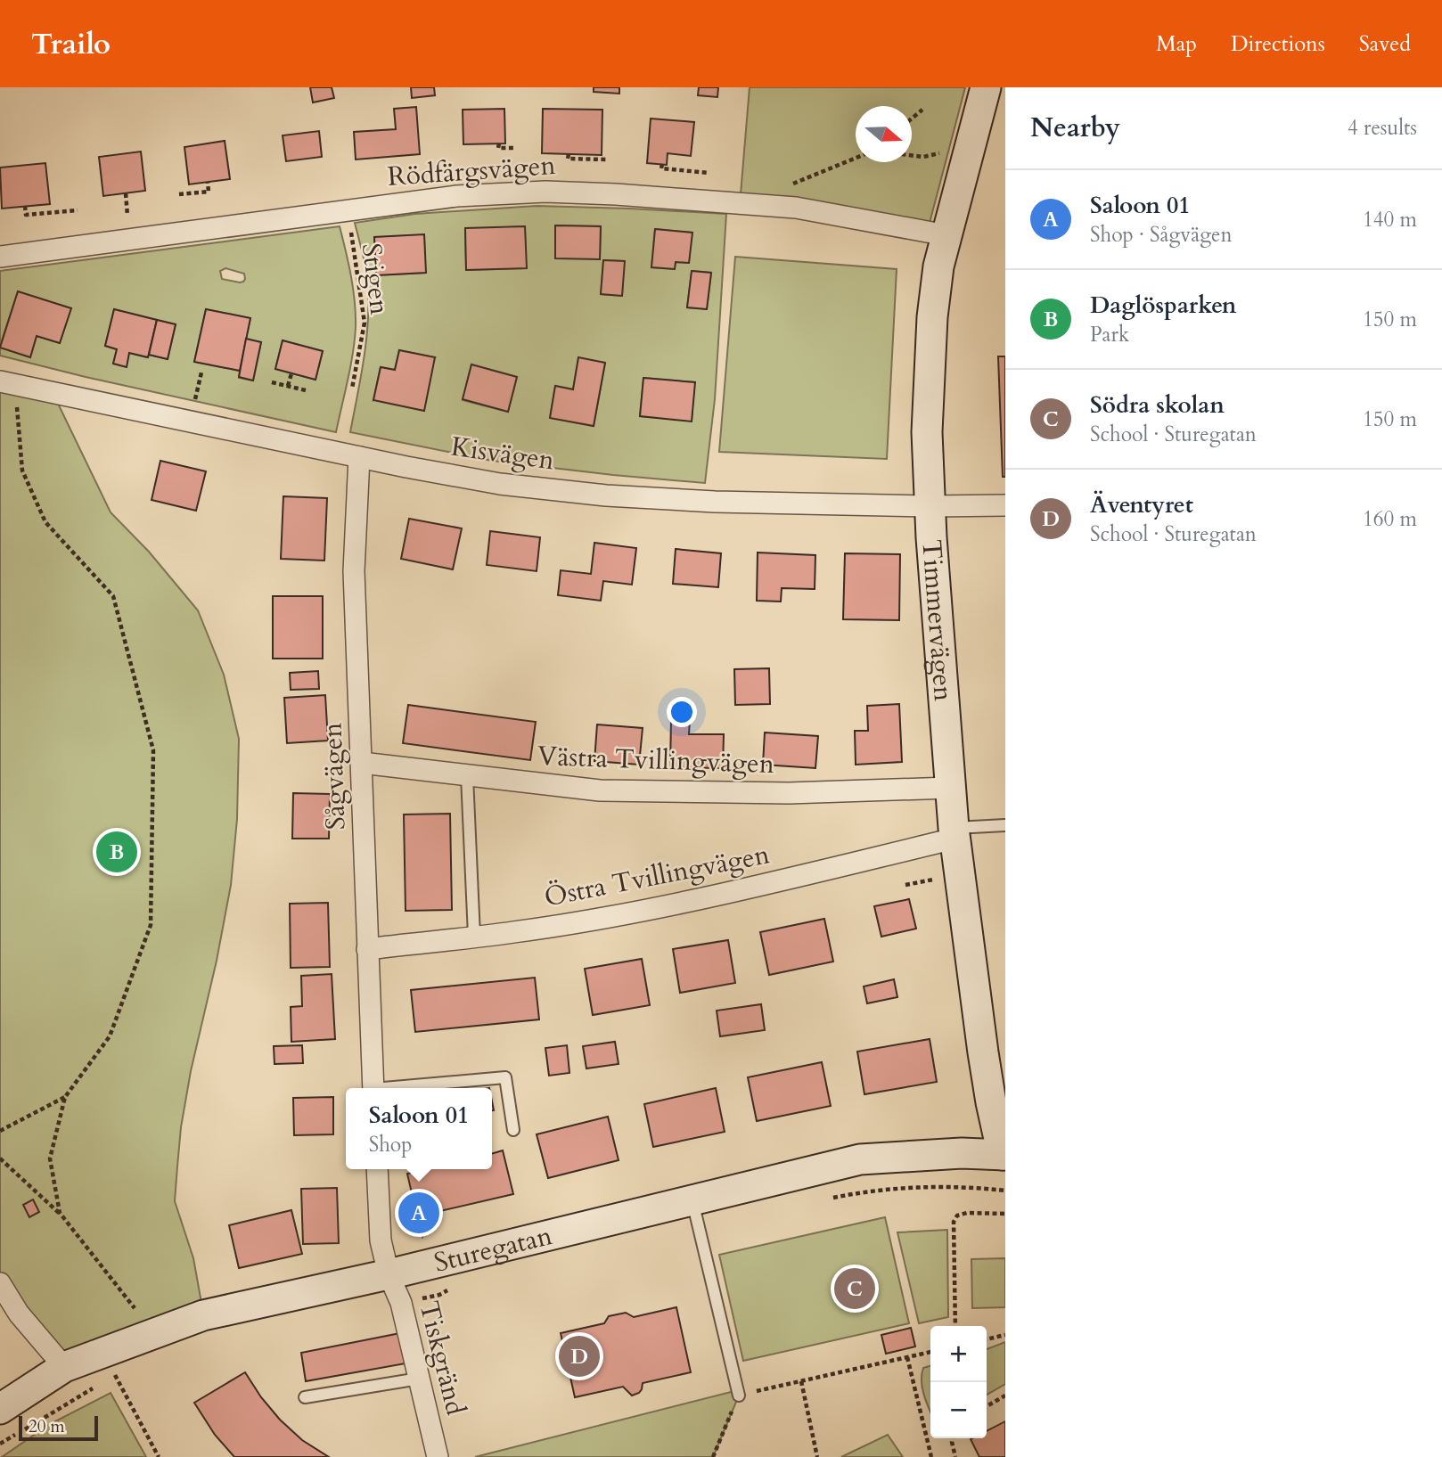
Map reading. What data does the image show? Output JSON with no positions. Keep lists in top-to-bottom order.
{
  "streets": {
    "street": [
      "Rödfärgsvägen",
      "Kisvägen",
      "Timmervägen",
      "Västra Tvillingvägen",
      "Sågvägen",
      "Östra Tvillingvägen",
      "Sturegatan",
      "Tiskgränd"
    ],
    "path": ["Stigen"]
  },
  "crossings": [
    ["Rödfärgsvägen", "Stigen"],
    ["Rödfärgsvägen", "Timmervägen"],
    ["Kisvägen", "Timmervägen"],
    ["Kisvägen", "Sågvägen"],
    ["Timmervägen", "Västra Tvillingvägen"],
    ["Timmervägen", "Östra Tvillingvägen"],
    ["Timmervägen", "Sturegatan"],
    ["Västra Tvillingvägen", "Sågvägen"],
    ["Sågvägen", "Östra Tvillingvägen"],
    ["Sturegatan", "Tiskgränd"]
  ],
  "scale_bar": "20 m",
  "north": "right",
  "page": {
    "header": "Trailo",
    "nav": ["Map", "Directions", "Saved"],
    "heading": ["Nearby", "4 results"],
    "list": [
      {
        "mark": "A",
        "name": "Saloon 01",
        "note": "Shop · Sågvägen",
        "value": "140 m"
      },
      {
        "mark": "B",
        "name": "Daglösparken",
        "note": "Park",
        "value": "150 m"
      },
      {
        "mark": "C",
        "name": "Södra skolan",
        "note": "School · Sturegatan",
        "value": "150 m"
      },
      {
        "mark": "D",
        "name": "Äventyret",
        "note": "School · Sturegatan",
        "value": "160 m"
      }
    ],
    "pins": [
      "B",
      "A",
      "C",
      "D"
    ],
    "popup": ["Saloon 01", "Shop"],
    "map_buttons": ["+", "−"],
    "scale": "20 m"
  }
}
